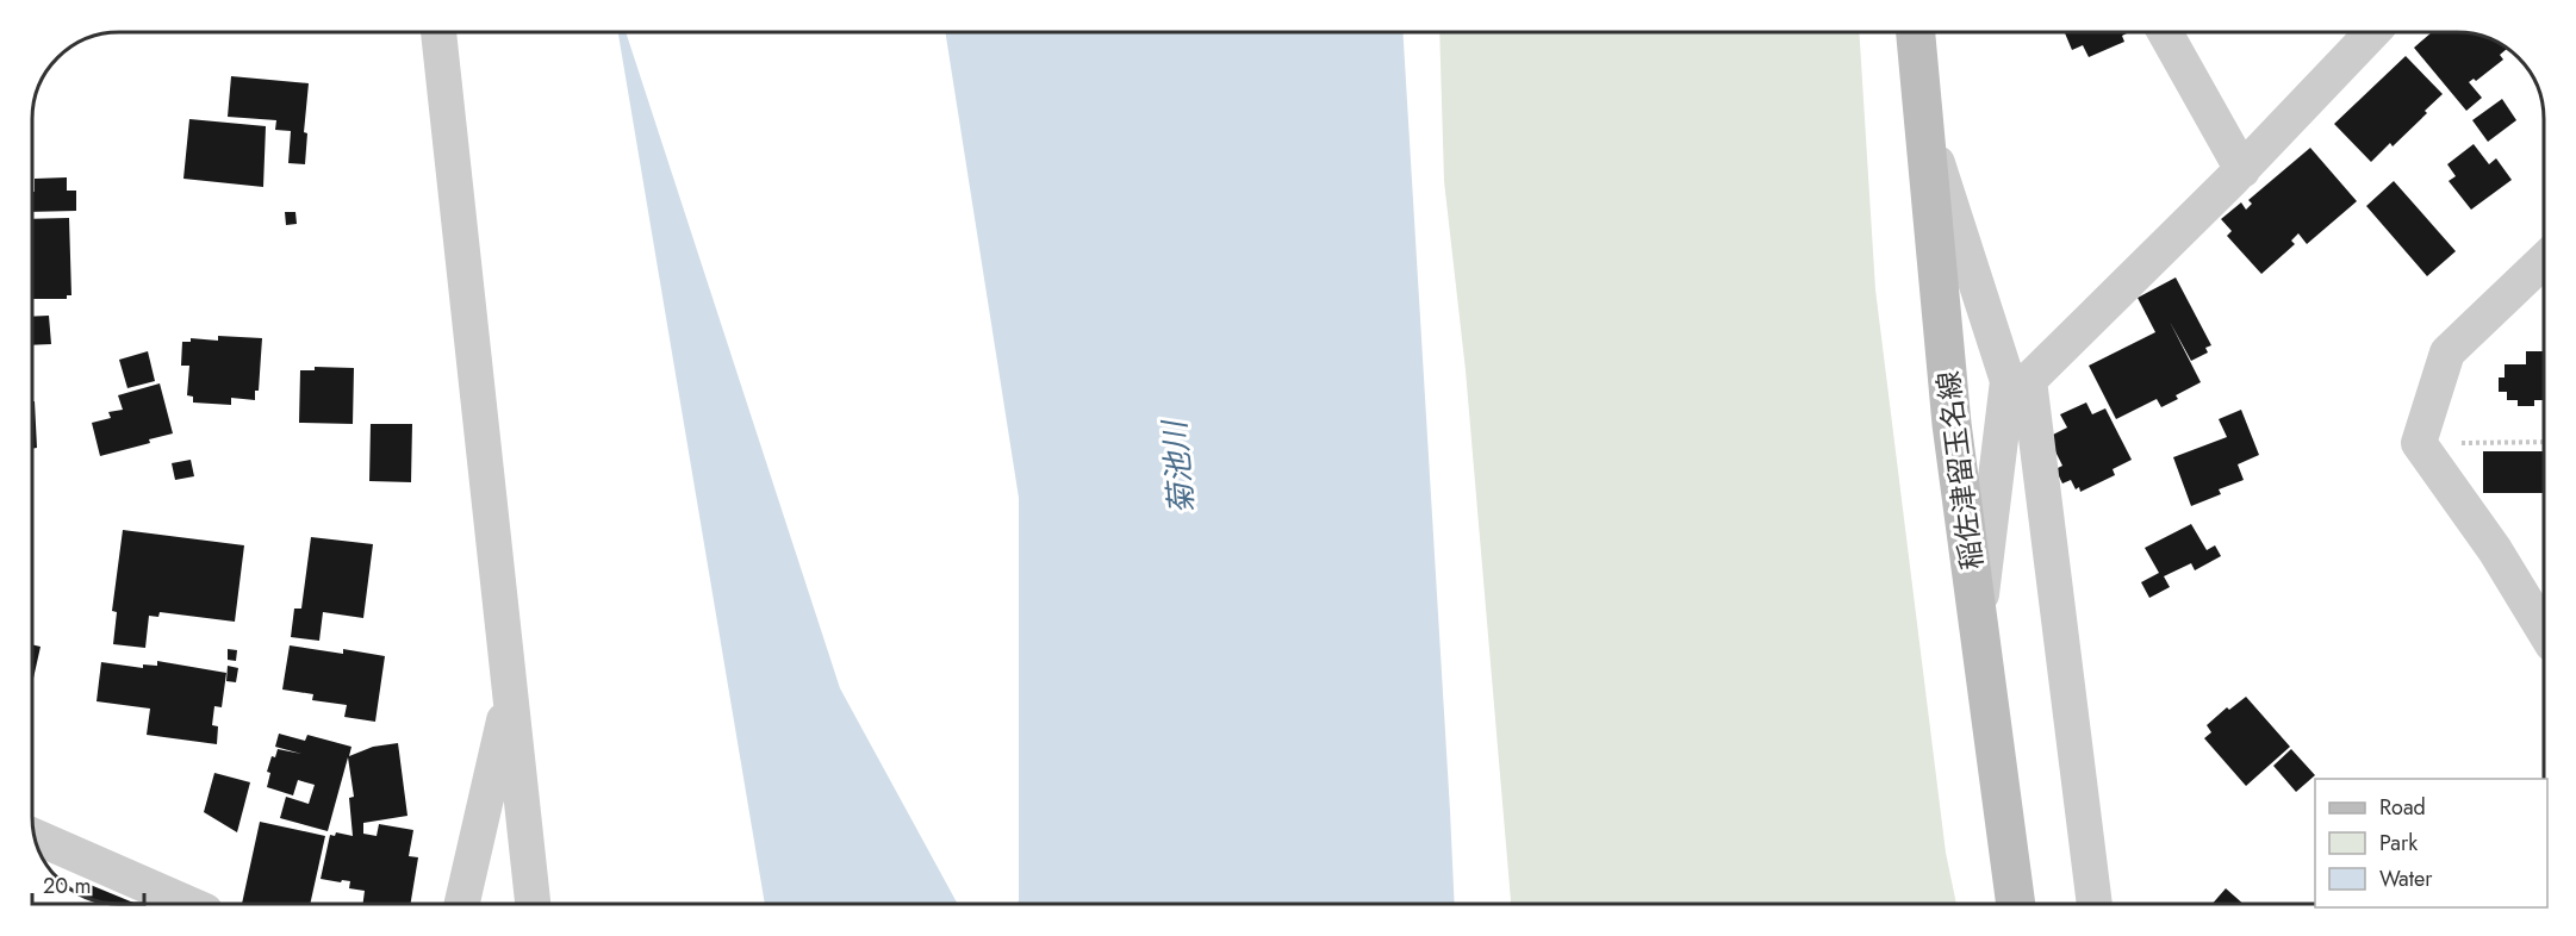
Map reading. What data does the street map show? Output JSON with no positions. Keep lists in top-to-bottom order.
{
  "streets": {
    "main road": ["稲佐津留玉名線"]
  },
  "water": ["菊池川"],
  "legend": ["Road", "Park", "Water"],
  "scale_bar": "20 m"
}
